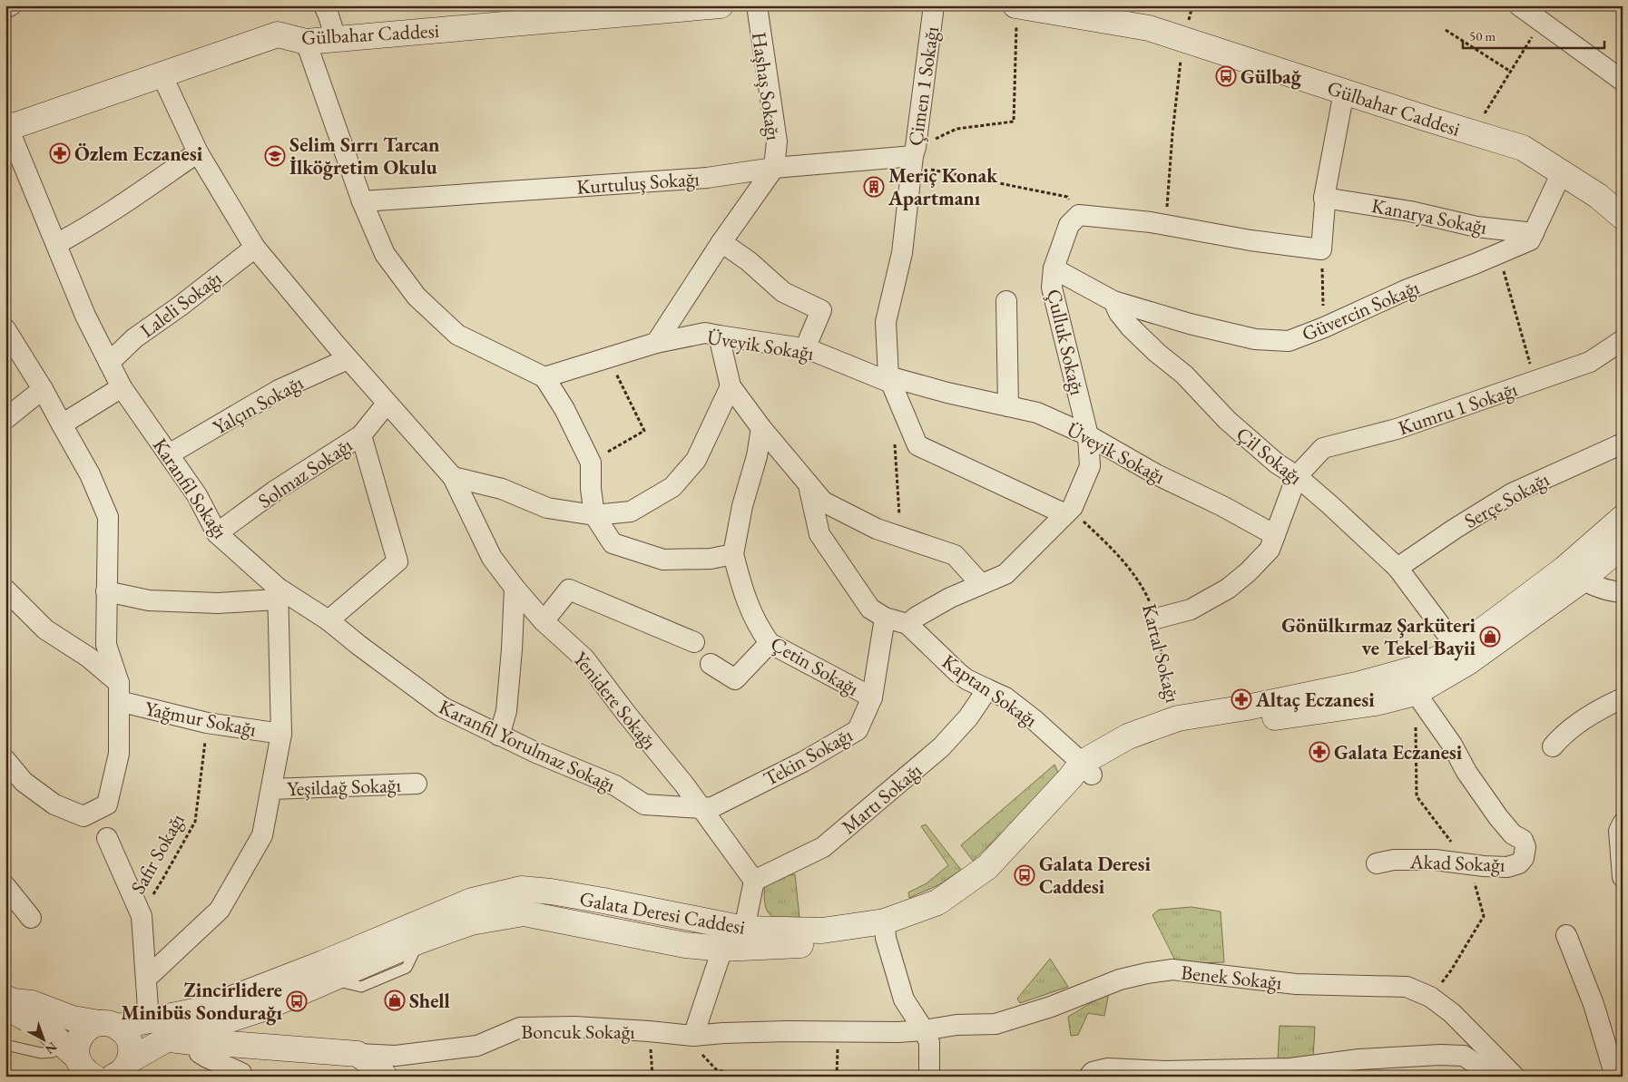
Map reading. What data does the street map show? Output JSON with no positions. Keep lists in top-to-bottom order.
{
  "streets": {
    "main road": ["Gülbahar Caddesi", "Galata Deresi Caddesi"],
    "street": [
      "Haşhaş Sokağı",
      "Çimen 1 Sokağı",
      "Kurtuluş Sokağı",
      "Kanarya Sokağı",
      "Laleli Sokağı",
      "Güvercin Sokağı",
      "Çulluk Sokağı",
      "Üveyik Sokağı",
      "Yalçın Sokağı",
      "Kumru 1 Sokağı",
      "Çil Sokağı",
      "Solmaz Sokağı",
      "Karanfil Sokağı",
      "Serçe Sokağı",
      "Çetin Sokağı",
      "Kaptan Sokağı",
      "Yenidere Sokağı",
      "Yağmur Sokağı",
      "Karanfil Yorulmaz Sokağı",
      "Tekin Sokağı",
      "Yeşildağ Sokağı",
      "Martı Sokağı",
      "Akad Sokağı",
      "Benek Sokağı",
      "Boncuk Sokağı"
    ],
    "path": ["Kartal Sokağı", "Safir Sokağı"]
  },
  "crossings": [
    ["Gülbahar Caddesi", "Güvercin Sokağı"],
    ["Gülbahar Caddesi", "Karanfil Sokağı"],
    ["Gülbahar Caddesi", "Yenidere Sokağı"],
    ["Haşhaş Sokağı", "Kurtuluş Sokağı"],
    ["Çimen 1 Sokağı", "Kurtuluş Sokağı"],
    ["Çimen 1 Sokağı", "Üveyik Sokağı"],
    ["Kanarya Sokağı", "Güvercin Sokağı"],
    ["Laleli Sokağı", "Karanfil Sokağı"],
    ["Laleli Sokağı", "Yenidere Sokağı"],
    ["Güvercin Sokağı", "Çil Sokağı"],
    ["Çulluk Sokağı", "Üveyik Sokağı"],
    ["Çulluk Sokağı", "Kartal Sokağı"],
    ["Çulluk Sokağı", "Kaptan Sokağı"],
    ["Yalçın Sokağı", "Karanfil Sokağı"],
    ["Yalçın Sokağı", "Yenidere Sokağı"],
    ["Kumru 1 Sokağı", "Çil Sokağı"],
    ["Çil Sokağı", "Serçe Sokağı"],
    ["Çil Sokağı", "Galata Deresi Caddesi"],
    ["Solmaz Sokağı", "Karanfil Sokağı"],
    ["Solmaz Sokağı", "Yenidere Sokağı"],
    ["Karanfil Sokağı", "Karanfil Yorulmaz Sokağı"],
    ["Kartal Sokağı", "Galata Deresi Caddesi"],
    ["Çetin Sokağı", "Tekin Sokağı"],
    ["Kaptan Sokağı", "Martı Sokağı"],
    ["Kaptan Sokağı", "Galata Deresi Caddesi"],
    ["Yenidere Sokağı", "Karanfil Yorulmaz Sokağı"],
    ["Yenidere Sokağı", "Tekin Sokağı"],
    ["Yenidere Sokağı", "Martı Sokağı"],
    ["Yağmur Sokağı", "Safir Sokağı"],
    ["Karanfil Yorulmaz Sokağı", "Tekin Sokağı"],
    ["Akad Sokağı", "Galata Deresi Caddesi"],
    ["Benek Sokağı", "Boncuk Sokağı"]
  ],
  "places": {
    "bus stop": ["Gülbağ", "Galata Deresi Caddesi", "Zincirlidere Minibüs Sondurağı"],
    "pharmacy": ["Özlem Eczanesi", "Altaç Eczanesi", "Galata Eczanesi"],
    "school or university": ["Selim Sırrı Tarcan İlköğretim Okulu"],
    "building": ["Meriç Konak Apartmanı"],
    "shop": ["Gönülkırmaz Şarküteri ve Tekel Bayii", "Shell"]
  },
  "scale_bar": "50 m",
  "north": "bottom right"
}
